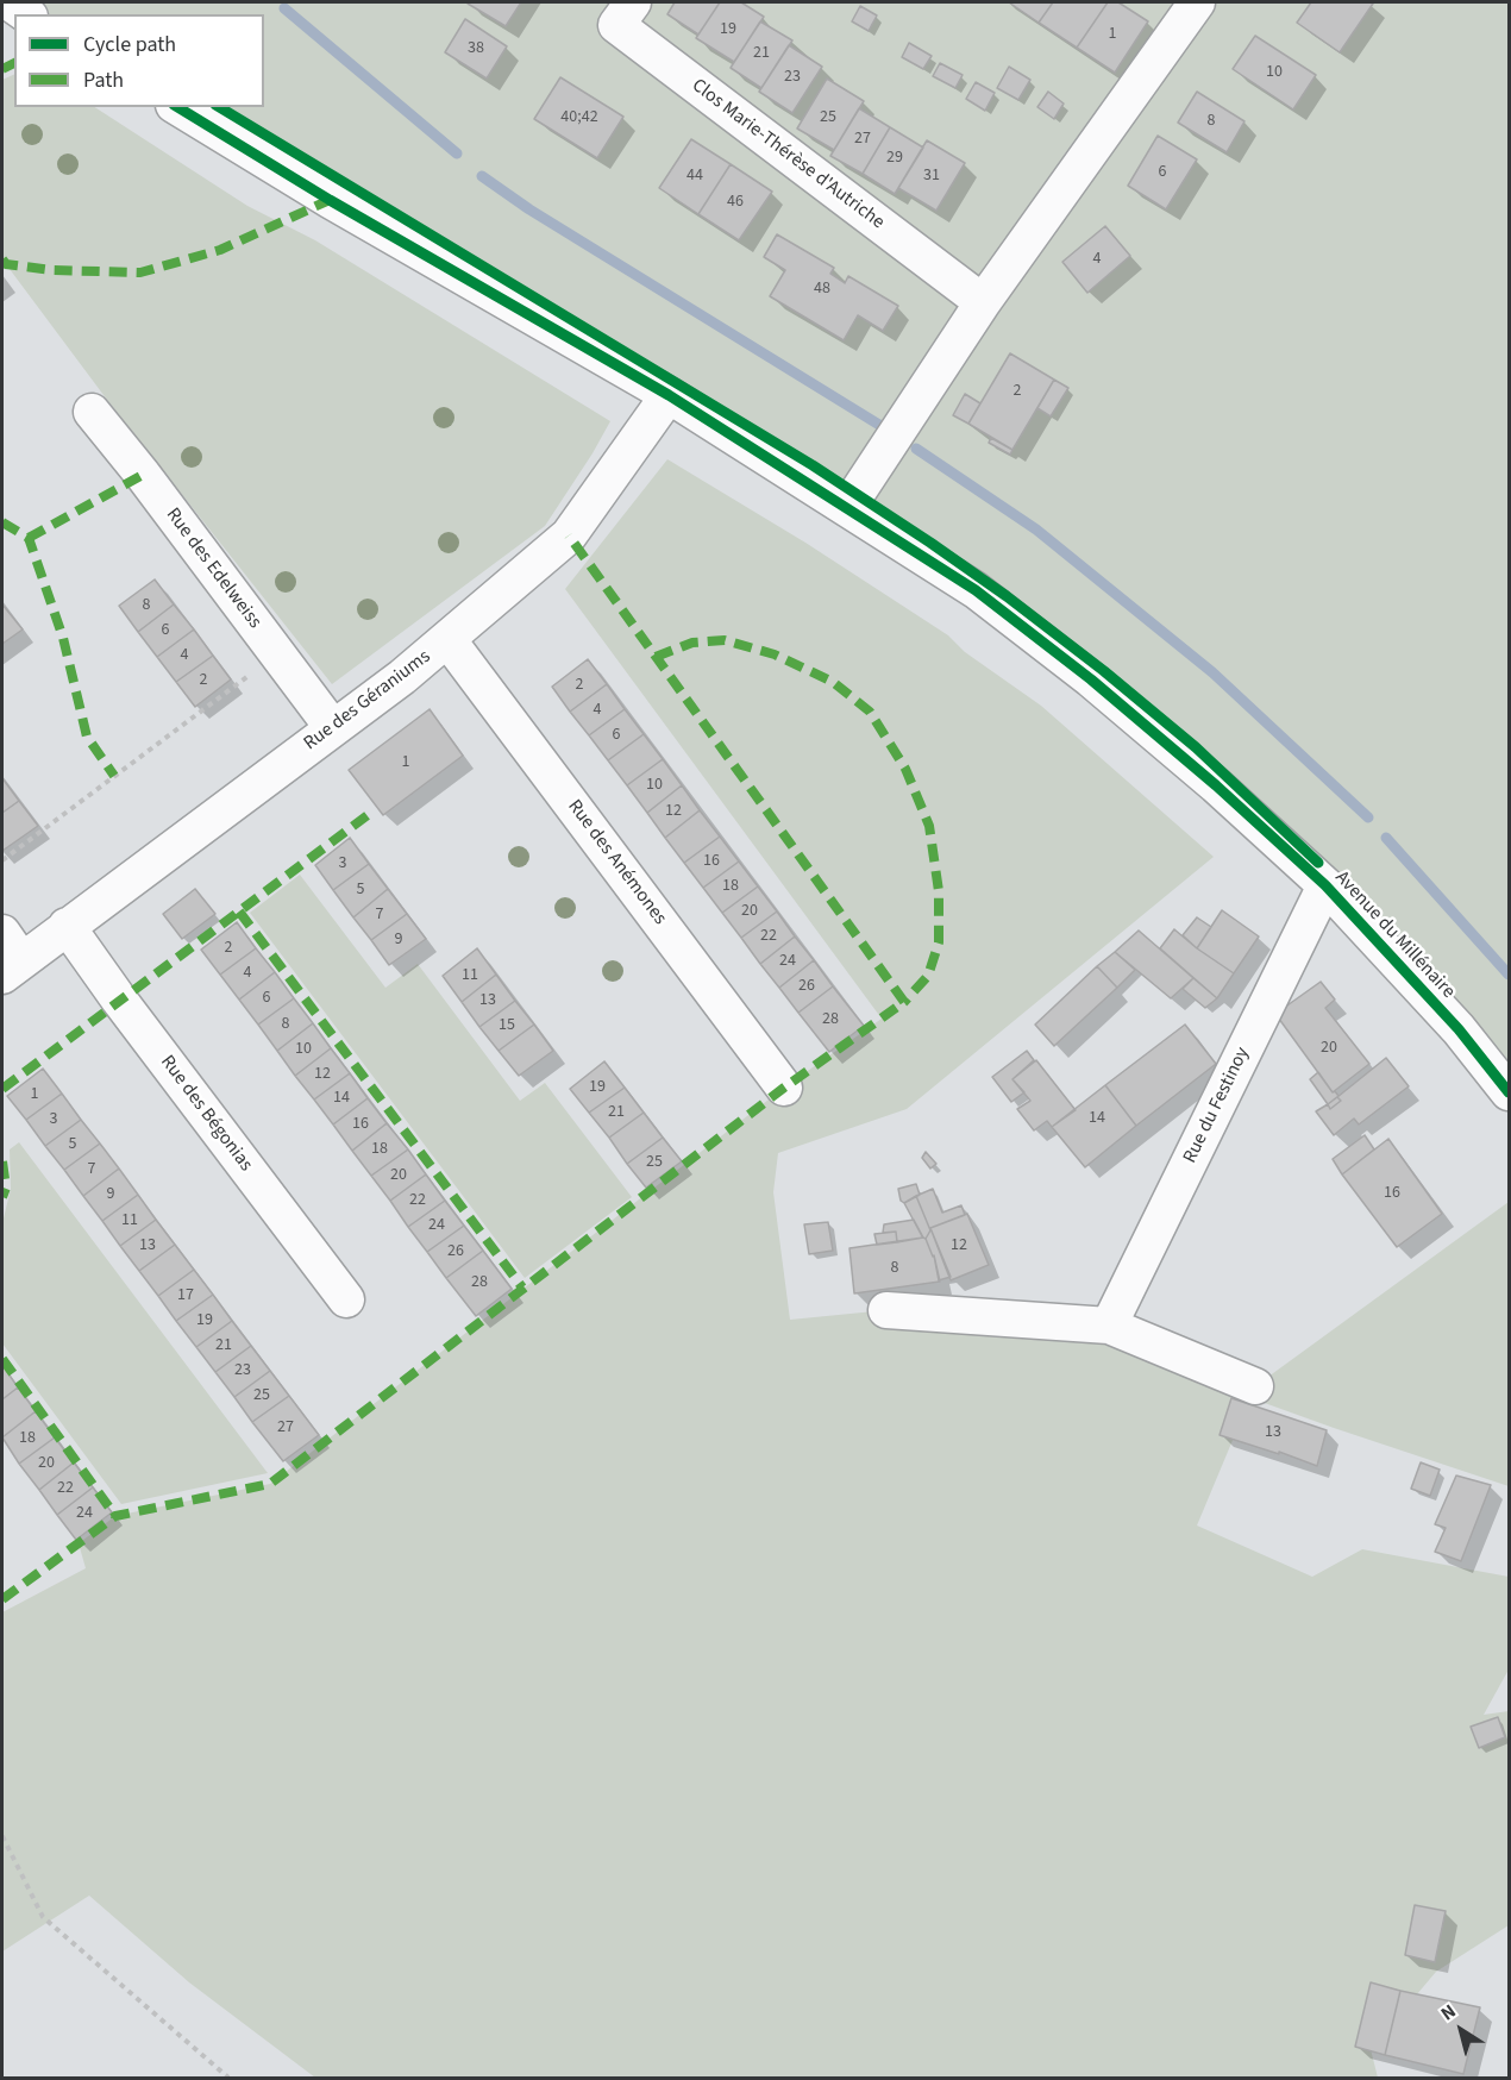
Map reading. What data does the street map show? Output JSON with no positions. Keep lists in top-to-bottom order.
{
  "streets": {
    "street": [
      "Clos Marie-Thérèse d'Autriche",
      "Rue des Edelweiss",
      "Rue des Géraniums",
      "Rue des Anémones",
      "Avenue du Millénaire",
      "Rue du Festinoy",
      "Rue des Bégonias"
    ]
  },
  "crossings": [
    ["Rue des Edelweiss", "Rue des Géraniums"],
    ["Rue des Géraniums", "Rue des Anémones"],
    ["Rue des Géraniums", "Avenue du Millénaire"],
    ["Rue des Géraniums", "Rue des Bégonias"],
    ["Avenue du Millénaire", "Rue du Festinoy"]
  ],
  "house_numbers": [
    "19",
    "1",
    "38",
    "21",
    "10",
    "23",
    "40;42",
    "25",
    "8",
    "27",
    "29",
    "6",
    "44",
    "31",
    "46",
    "4",
    "48",
    "2",
    "8",
    "6",
    "4",
    "2",
    "2",
    "4",
    "6",
    "1",
    "10",
    "12",
    "16",
    "3",
    "18",
    "5",
    "20",
    "7",
    "22",
    "9",
    "2",
    "24",
    "4",
    "11",
    "26",
    "6",
    "13",
    "28",
    "8",
    "15",
    "20",
    "10",
    "12",
    "19",
    "1",
    "14",
    "21",
    "14",
    "3",
    "16",
    "5",
    "18",
    "25",
    "7",
    "20",
    "16",
    "9",
    "22",
    "11",
    "24",
    "13",
    "12",
    "26",
    "8",
    "28",
    "17",
    "19",
    "21",
    "23",
    "25",
    "27",
    "13",
    "18",
    "20",
    "22",
    "24"
  ],
  "legend": ["Cycle path", "Path"],
  "north": "top left"
}
